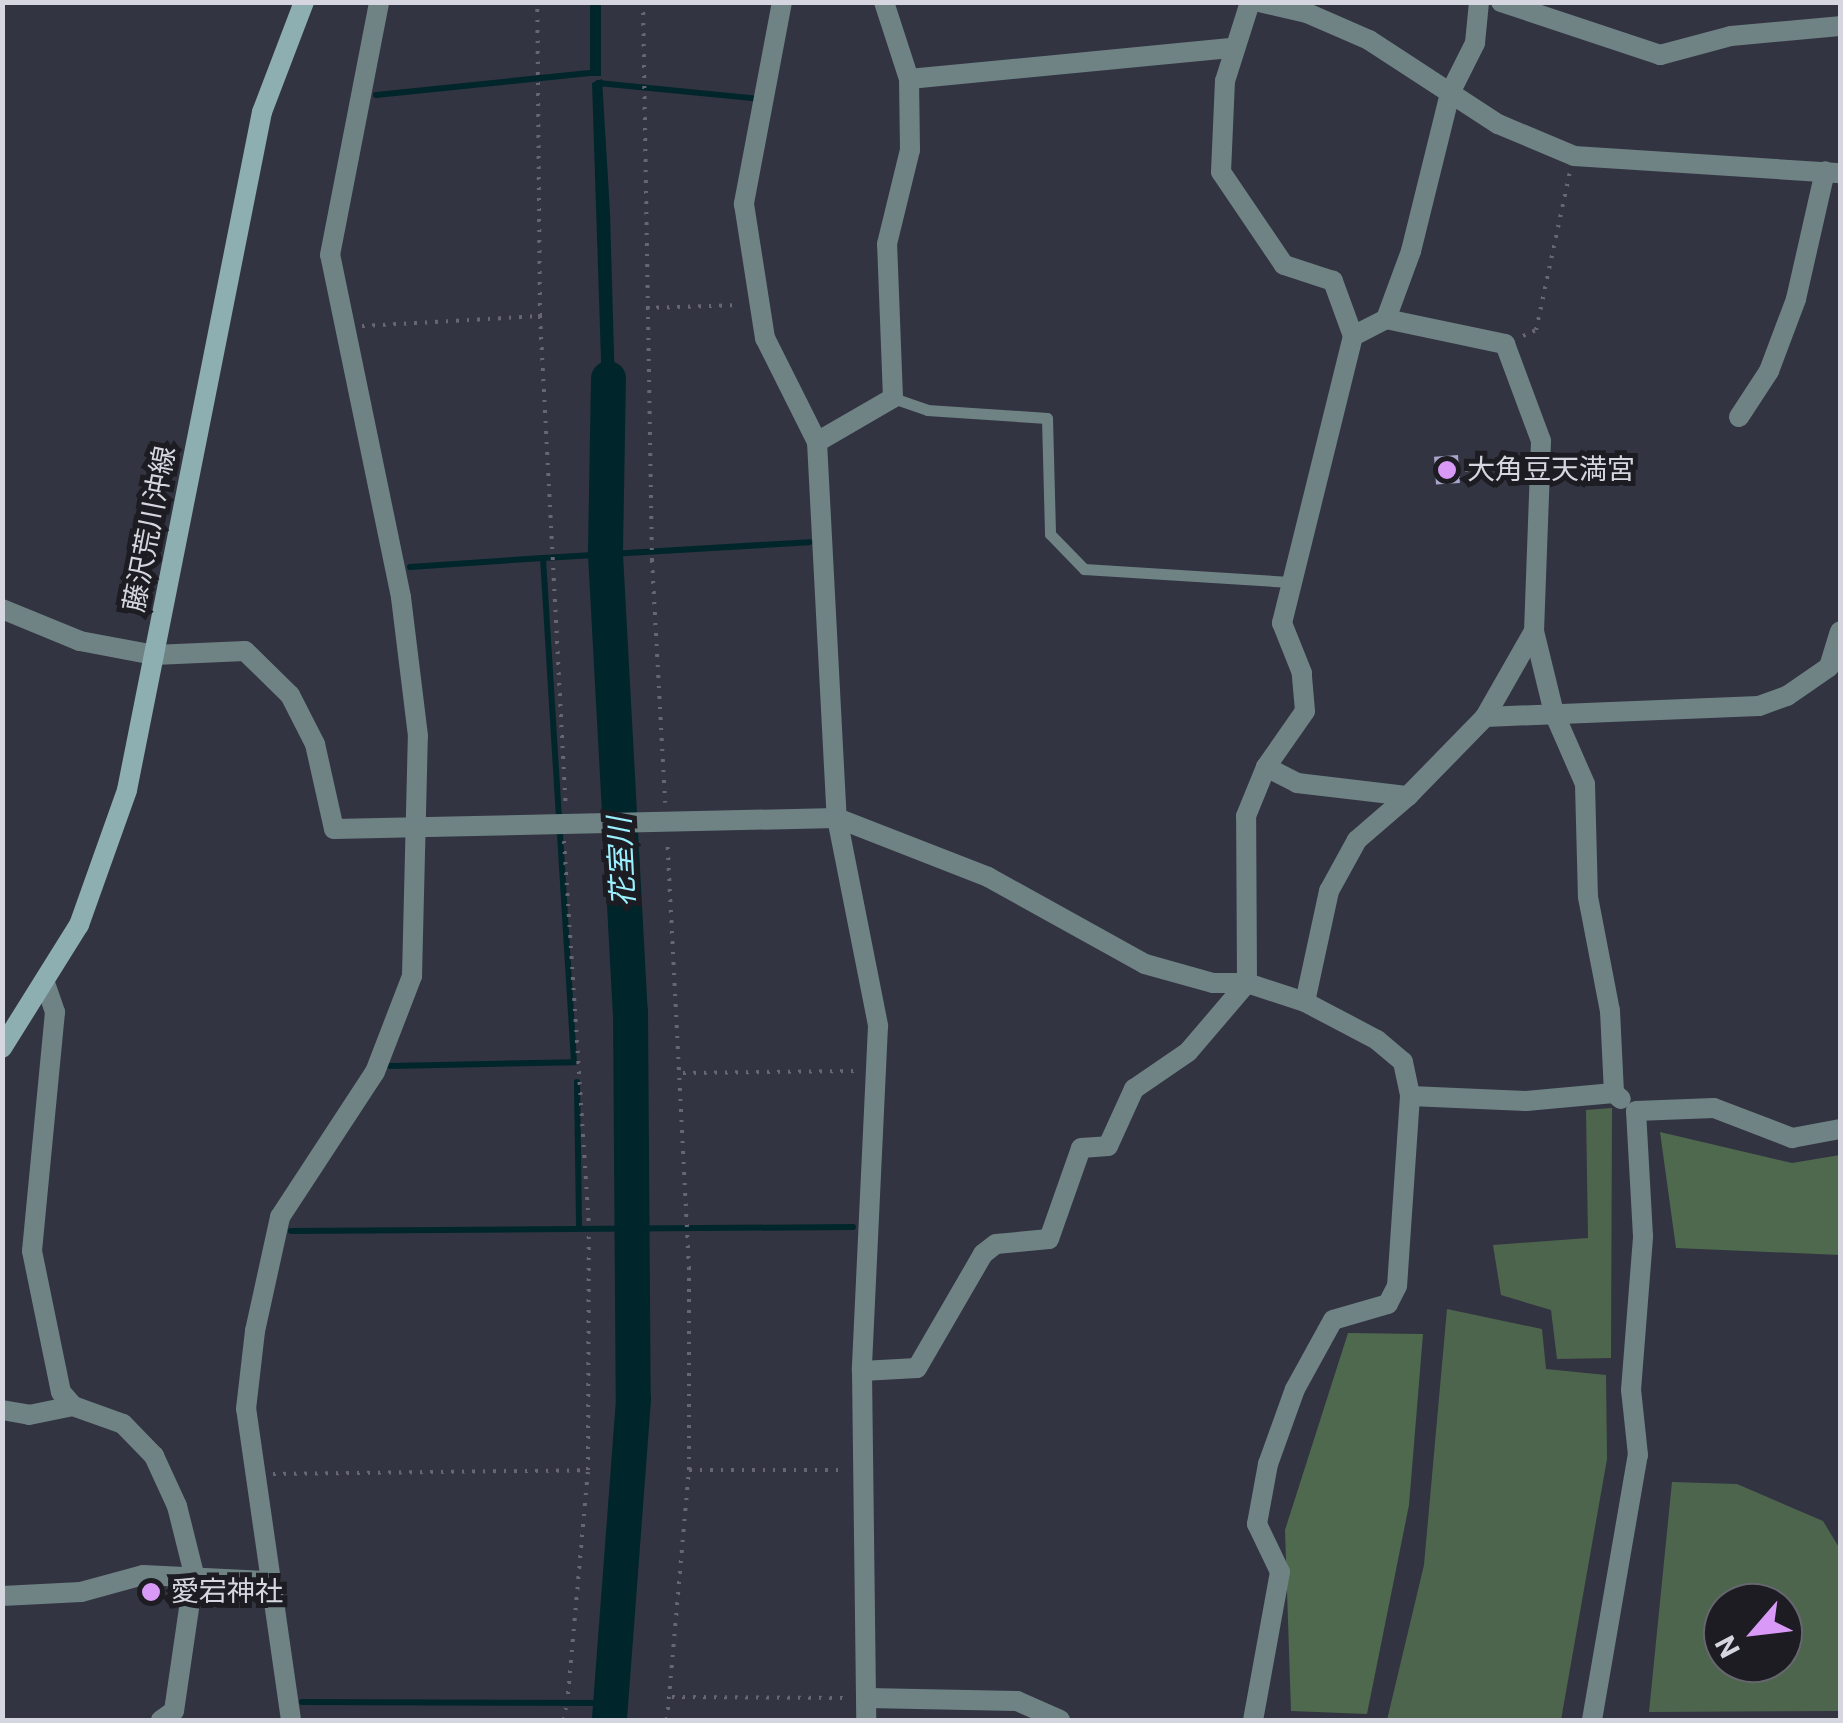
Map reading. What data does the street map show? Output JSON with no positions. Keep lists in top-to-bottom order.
{
  "streets": {
    "main road": ["藤沢荒川沖線"]
  },
  "water": ["花室川"],
  "places": ["大角豆天満宮", "愛宕神社"],
  "north": "bottom left"
}
